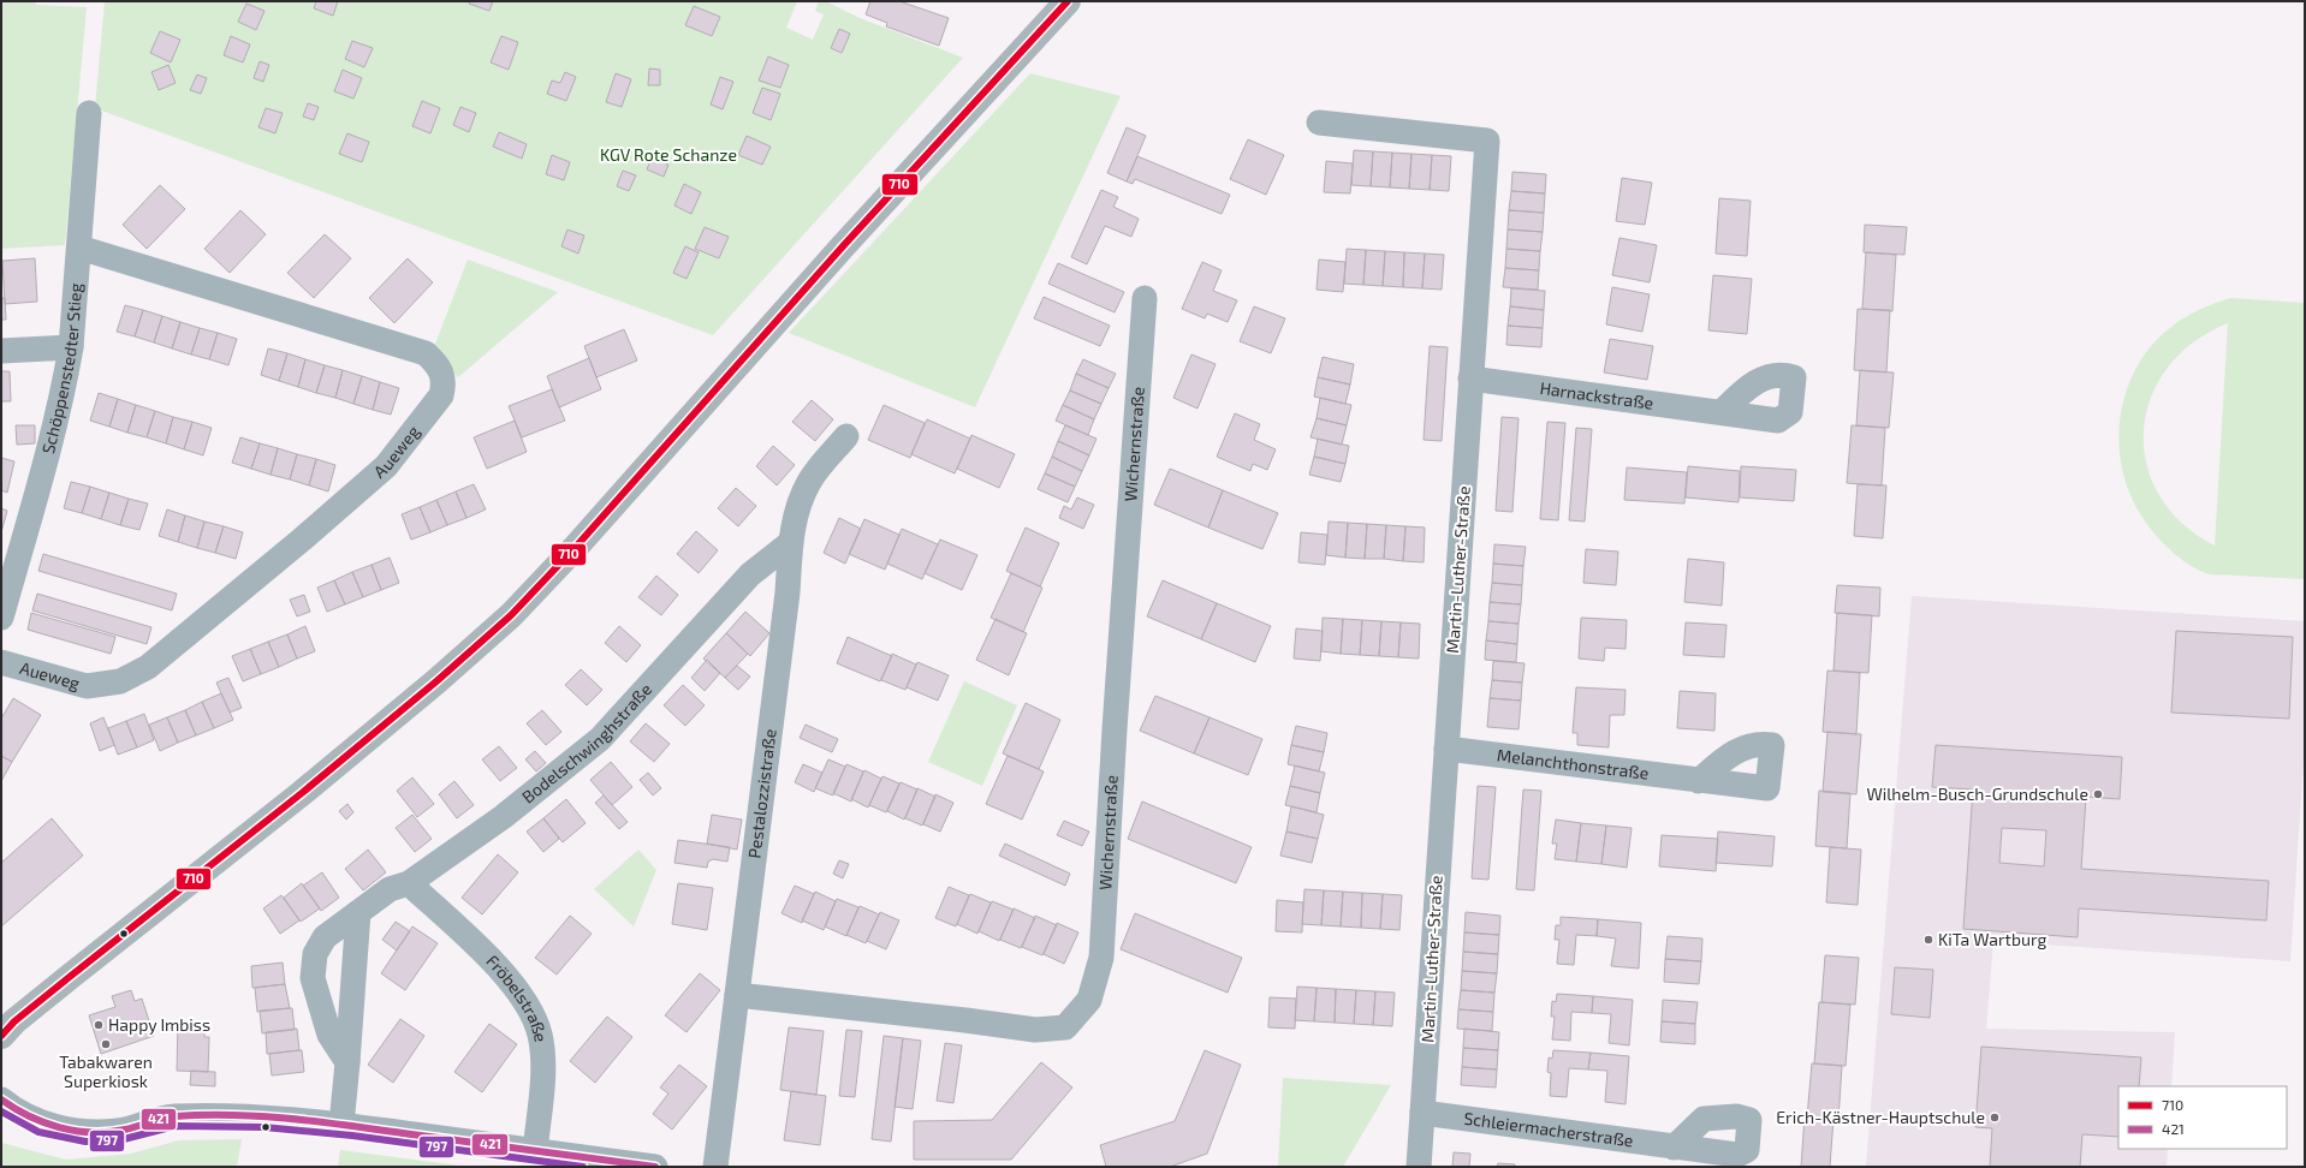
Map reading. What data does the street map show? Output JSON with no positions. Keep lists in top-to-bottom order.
{
  "streets": {
    "street": [
      "Schöppenstedter Stieg",
      "Harnackstraße",
      "Wichernstraße",
      "Aueweg",
      "Martin-Luther-Straße",
      "Bodelschwinghstraße",
      "Melanchthonstraße",
      "Pestalozzistraße",
      "Fröbelstraße",
      "Schleiermacherstraße"
    ]
  },
  "crossings": [
    ["Schöppenstedter Stieg", "Aueweg"],
    ["Harnackstraße", "Martin-Luther-Straße"],
    ["Wichernstraße", "Pestalozzistraße"],
    ["Martin-Luther-Straße", "Melanchthonstraße"],
    ["Martin-Luther-Straße", "Schleiermacherstraße"],
    ["Bodelschwinghstraße", "Pestalozzistraße"],
    ["Bodelschwinghstraße", "Fröbelstraße"]
  ],
  "parks": ["KGV Rote Schanze"],
  "places": [
    "Wilhelm-Busch-Grundschule",
    "KiTa Wartburg",
    "Happy Imbiss",
    "Tabakwaren Superkiosk",
    "Erich-Kästner-Hauptschule"
  ],
  "lines": ["transit line 710", "transit line 421", "transit line 797"],
  "legend": ["710", "421"]
}
